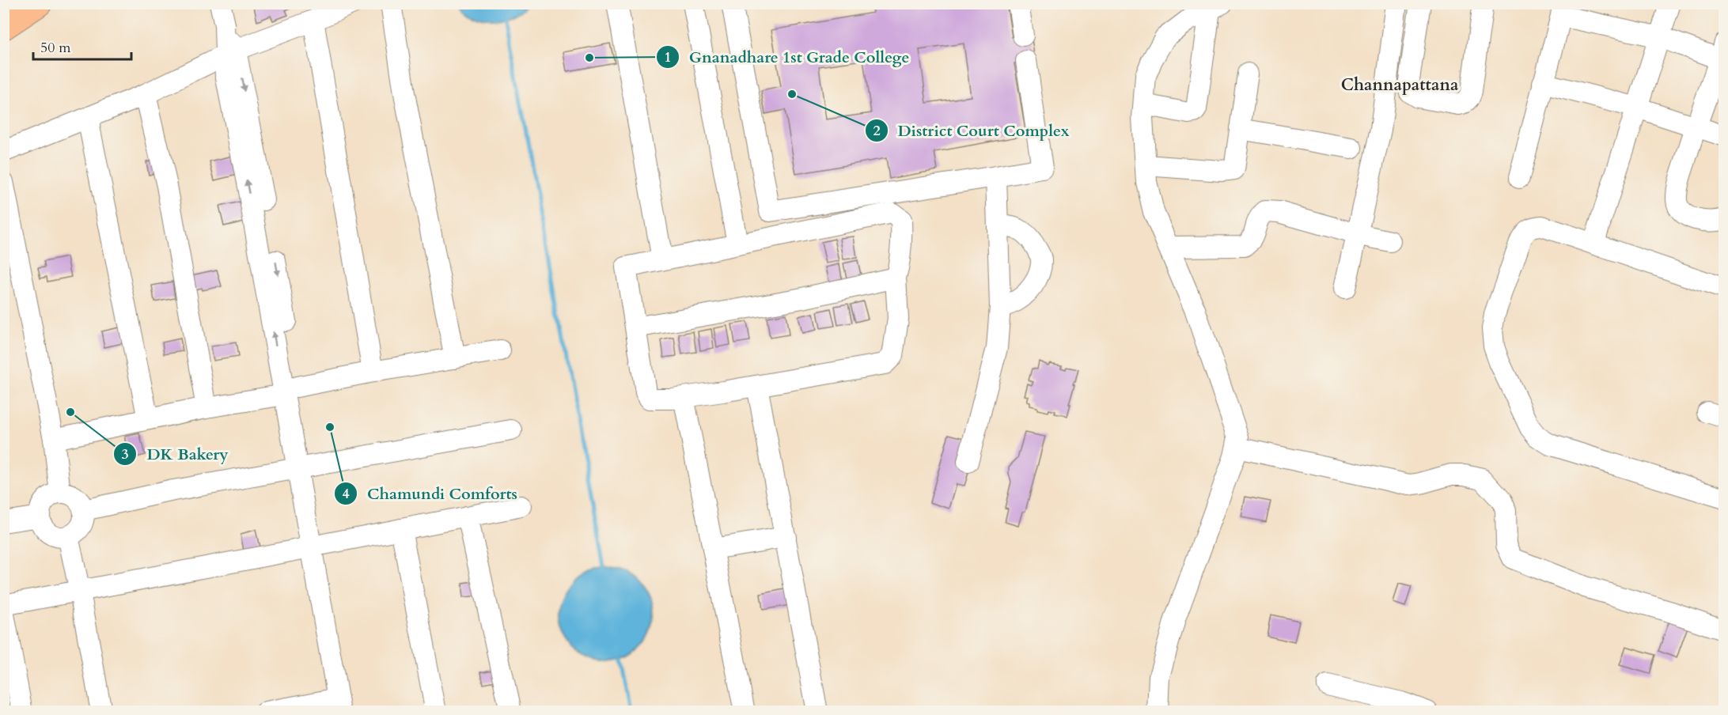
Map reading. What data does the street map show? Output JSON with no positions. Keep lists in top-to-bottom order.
{
  "districts": ["Channapattana"],
  "places": [
    "Gnanadhare 1st Grade College",
    "District Court Complex",
    "DK Bakery",
    "Chamundi Comforts"
  ],
  "scale_bar": "50 m"
}
